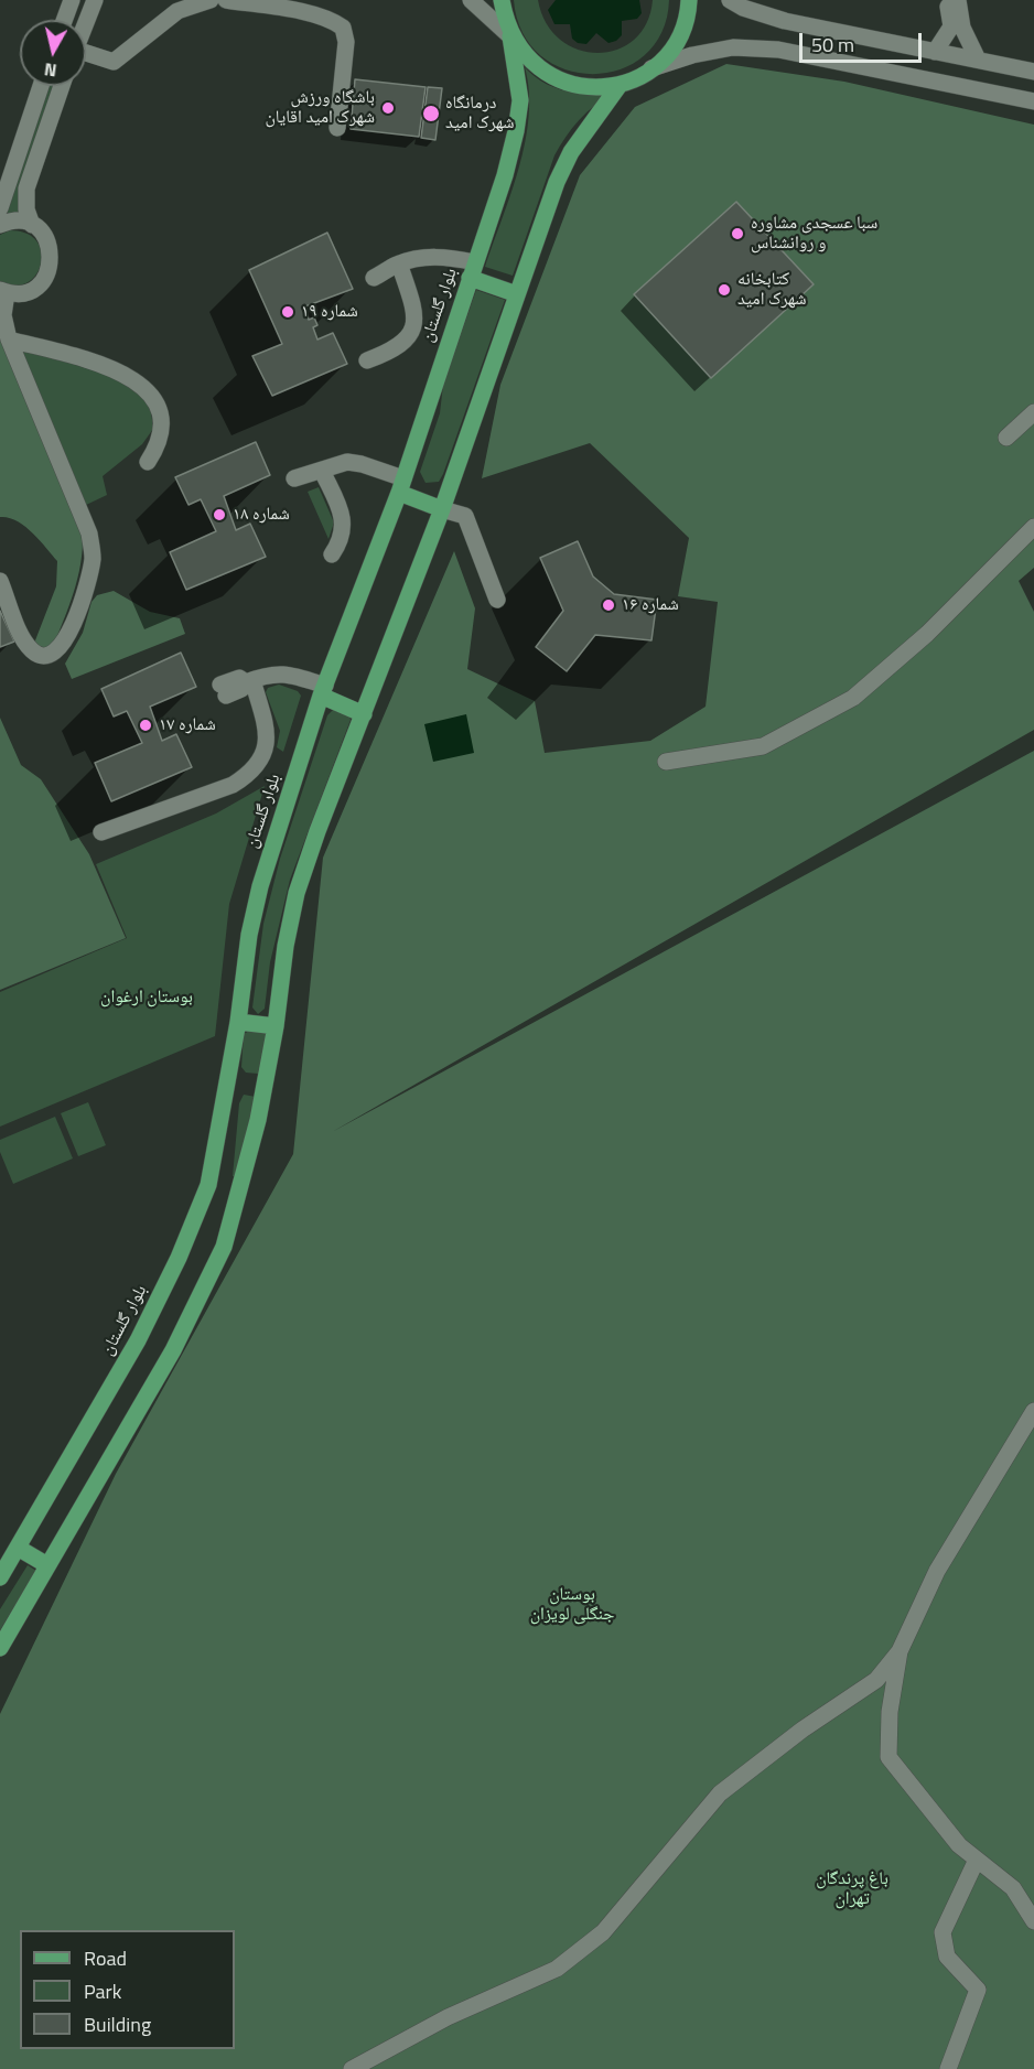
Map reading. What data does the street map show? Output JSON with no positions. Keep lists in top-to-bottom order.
{
  "streets": {
    "main road": ["بلوار گلستان"]
  },
  "parks": ["بوستان ارغوان", "بوستان جنگلی لویزان", "باغ پرندگان تهران"],
  "places": [
    "باشگاه ورزش شهرک امید اقایان",
    "درمانگاه شهرک امید",
    "سبا عسجدی مشاوره و روانشناس",
    "کتابخانه شهرک امید",
    "شماره ۱۹",
    "شماره ۱۸",
    "شماره ۱۶",
    "شماره ۱۷"
  ],
  "legend": ["Road", "Park", "Building"],
  "scale_bar": "50 m",
  "north": "bottom"
}
